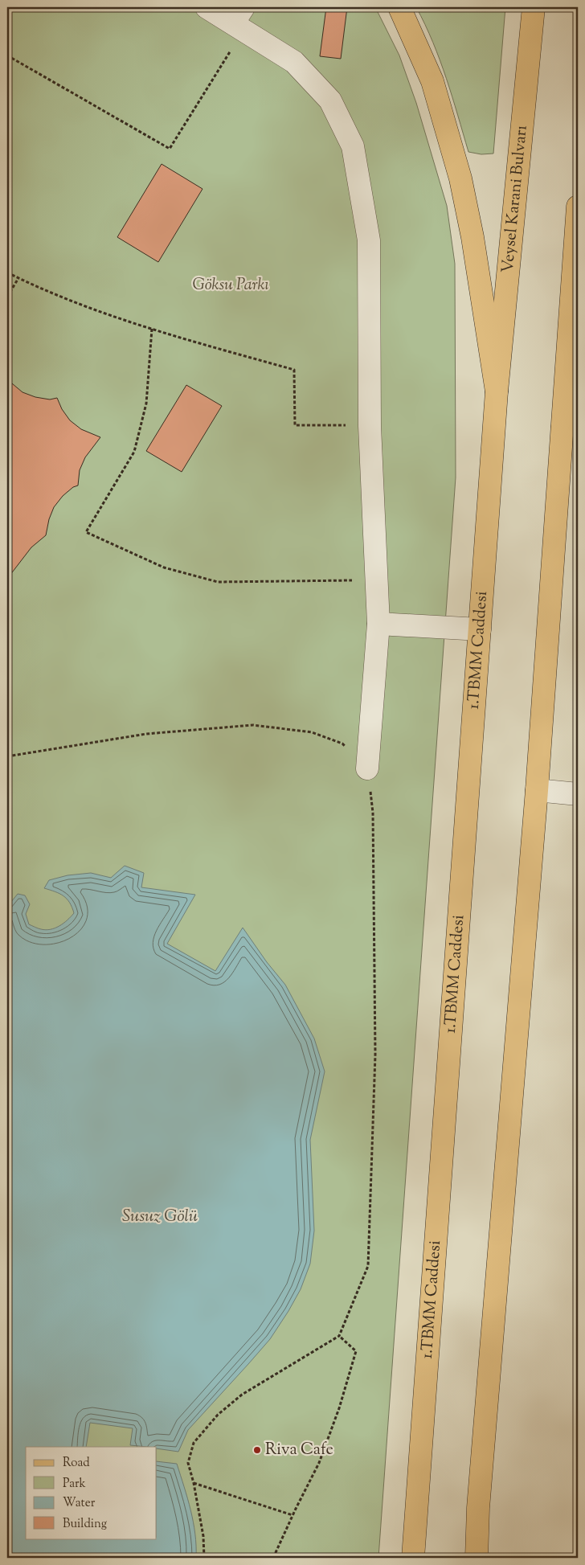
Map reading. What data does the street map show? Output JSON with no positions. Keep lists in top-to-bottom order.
{
  "streets": {
    "main road": ["Veysel Karani Bulvarı", "1.TBMM Caddesi"]
  },
  "crossings": [
    ["Veysel Karani Bulvarı", "1.TBMM Caddesi"]
  ],
  "water": ["Susuz Gölü"],
  "parks": ["Göksu Parkı"],
  "places": ["Riva Cafe"],
  "legend": [
    "Road",
    "Park",
    "Water",
    "Building"
  ]
}
